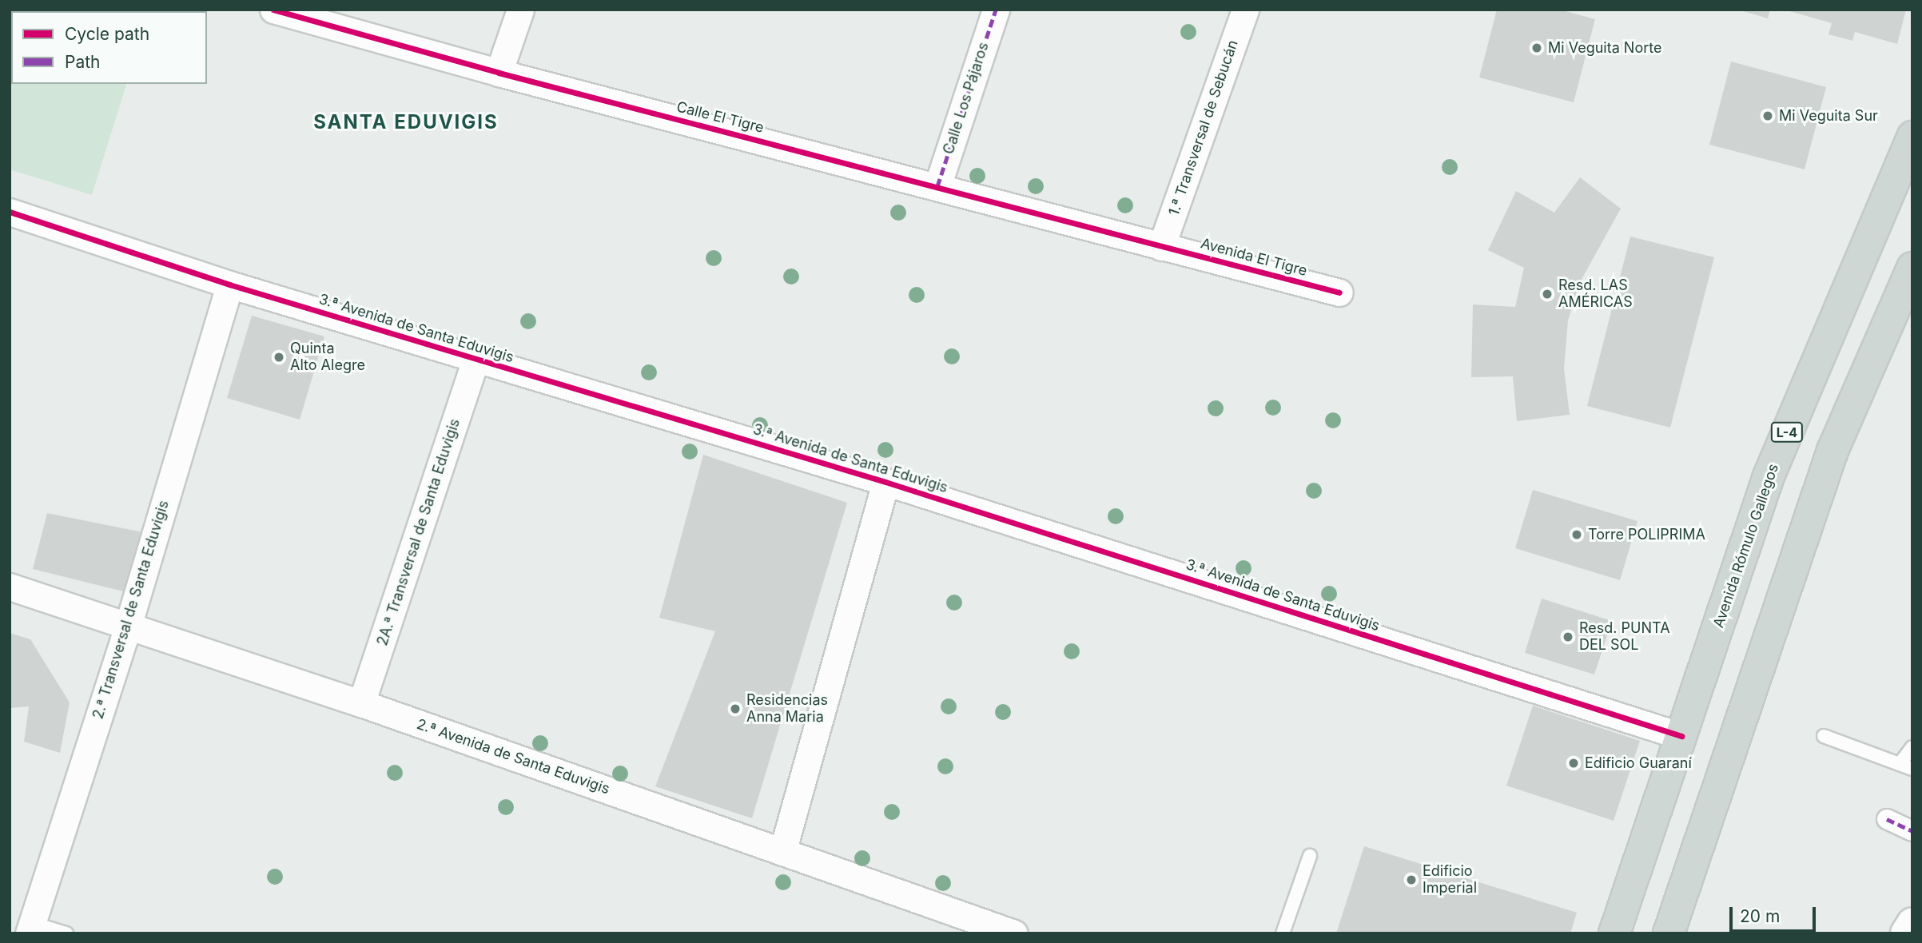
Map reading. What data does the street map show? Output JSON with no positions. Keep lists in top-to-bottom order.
{
  "streets": {
    "main road": ["L-4", "Avenida Rómulo Gallegos"],
    "street": [
      "Calle Los Pájaros",
      "Calle El Tigre",
      "1.ª Transversal de Sebucán",
      "Avenida El Tigre",
      "3.ª Avenida de Santa Eduvigis",
      "2A.ª Transversal de Santa Eduvigis",
      "2.ª Transversal de Santa Eduvigis",
      "2.ª Avenida de Santa Eduvigis"
    ]
  },
  "crossings": [
    ["Calle Los Pájaros", "Calle El Tigre"],
    ["Calle El Tigre", "1.ª Transversal de Sebucán"],
    ["Calle El Tigre", "Avenida El Tigre"],
    ["1.ª Transversal de Sebucán", "Avenida El Tigre"],
    ["3.ª Avenida de Santa Eduvigis", "2A.ª Transversal de Santa Eduvigis"],
    ["3.ª Avenida de Santa Eduvigis", "Avenida Rómulo Gallegos"],
    ["3.ª Avenida de Santa Eduvigis", "2.ª Transversal de Santa Eduvigis"],
    ["2A.ª Transversal de Santa Eduvigis", "2.ª Avenida de Santa Eduvigis"],
    ["2.ª Transversal de Santa Eduvigis", "2.ª Avenida de Santa Eduvigis"]
  ],
  "districts": ["SANTA EDUVIGIS"],
  "places": [
    "Mi Veguita Norte",
    "Mi Veguita Sur",
    "Resd. LAS AMÉRICAS",
    "Quinta Alto Alegre",
    "Torre POLIPRIMA",
    "Resd. PUNTA DEL SOL",
    "Residencias Anna Maria",
    "Edificio Guaraní",
    "Edificio Imperial"
  ],
  "legend": ["Cycle path", "Path"],
  "scale_bar": "20 m"
}
